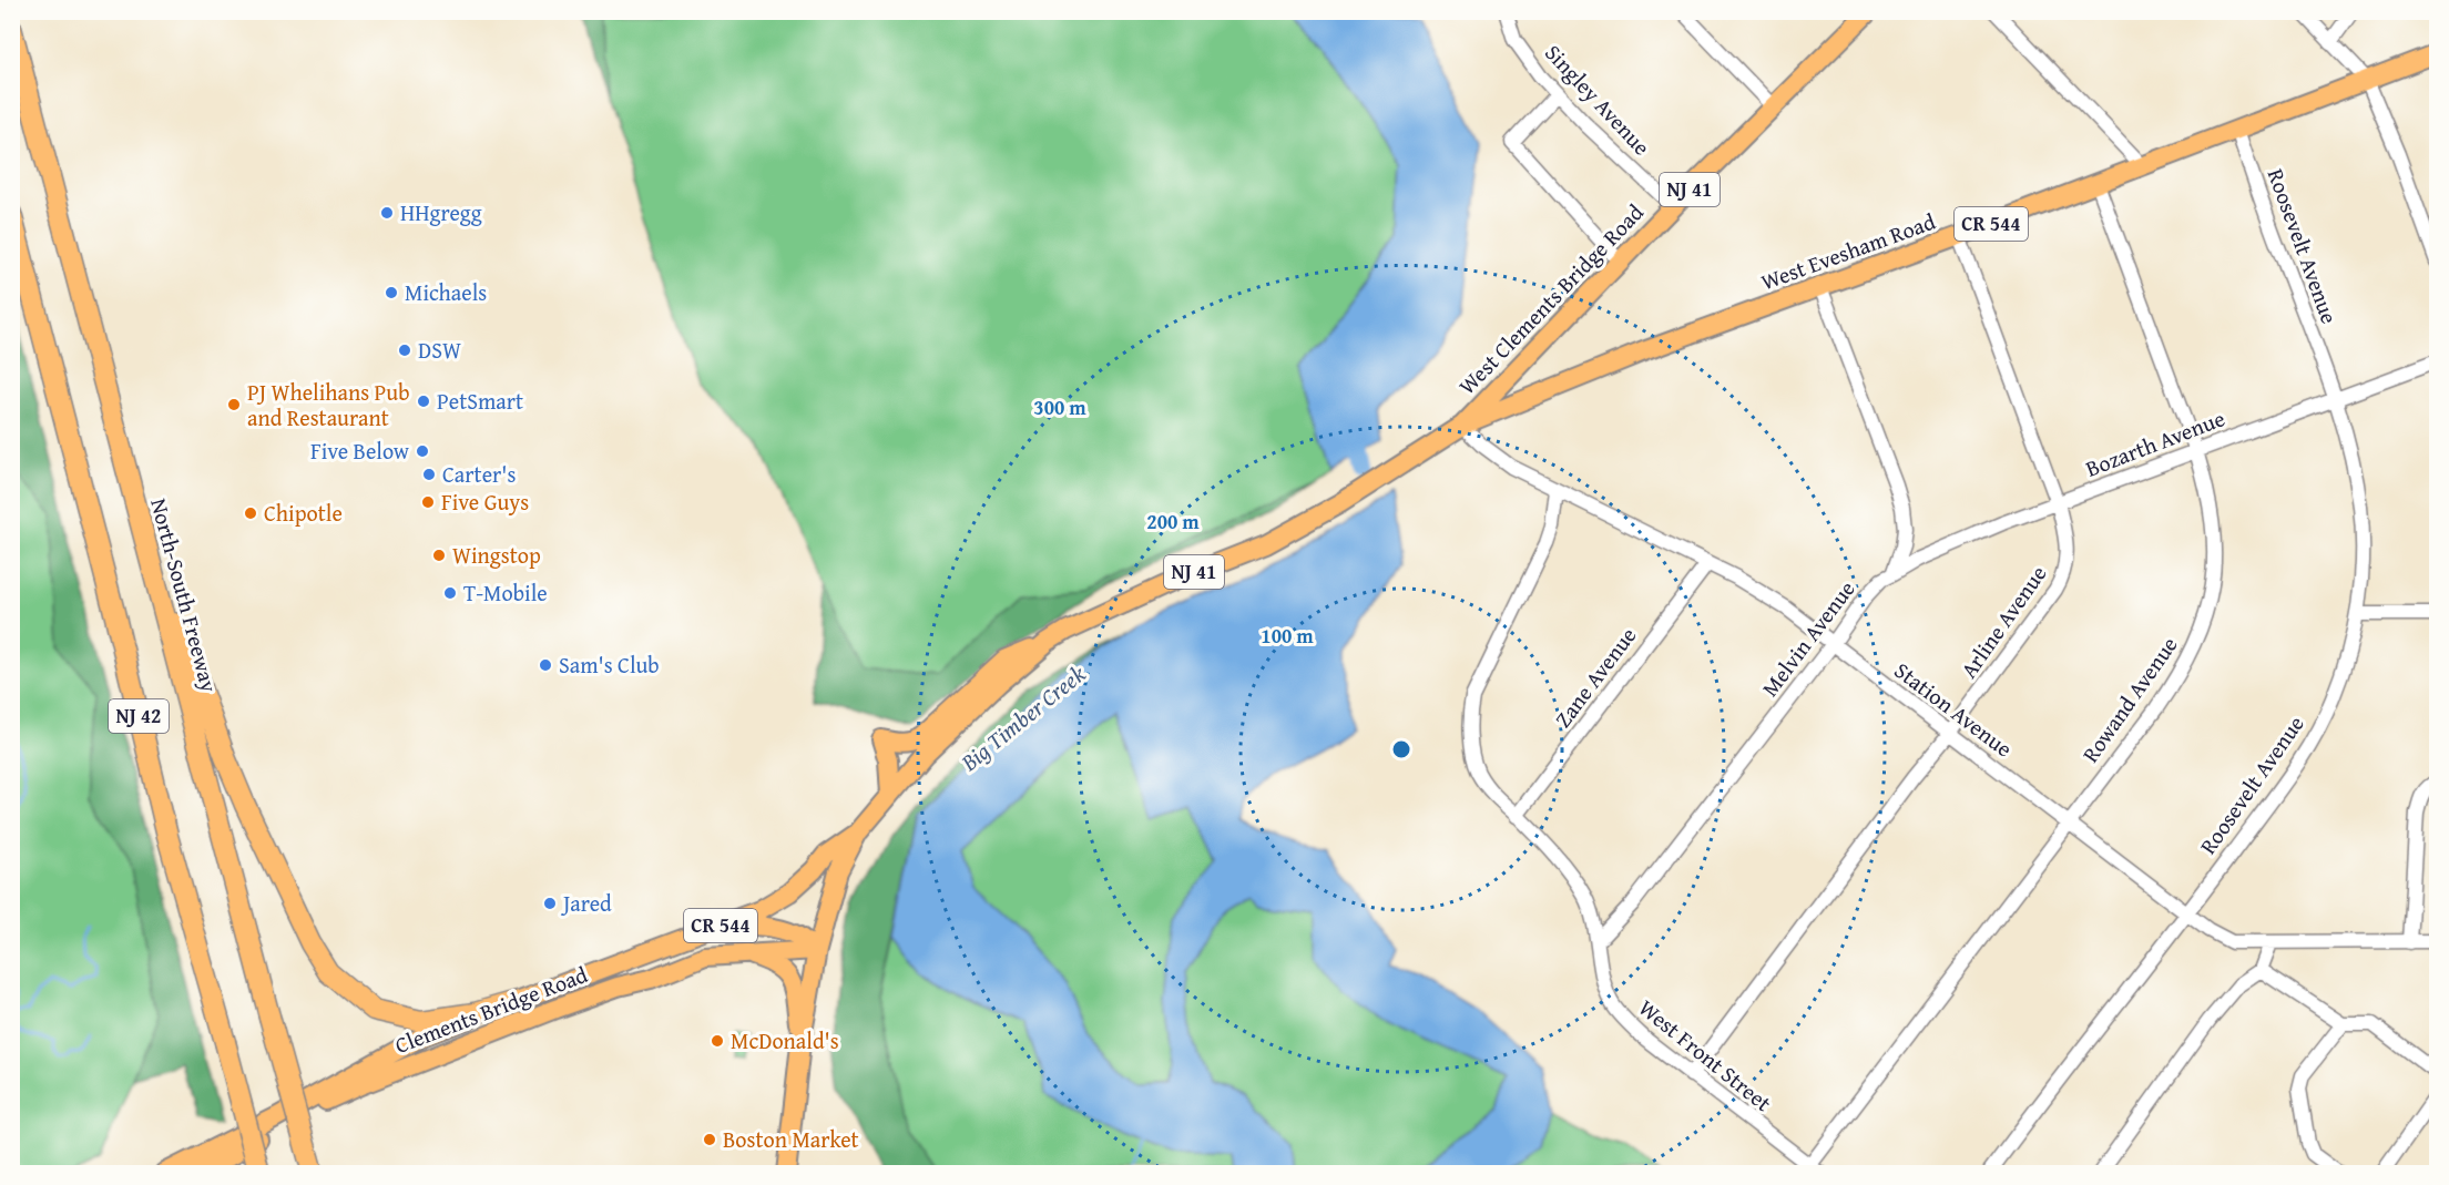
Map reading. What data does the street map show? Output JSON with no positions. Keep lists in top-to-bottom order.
{
  "streets": {
    "highway": ["North-South Freeway", "NJ 42"],
    "main road": [
      "NJ 41",
      "CR 544",
      "West Evesham Road",
      "West Clements Bridge Road",
      "Clements Bridge Road"
    ],
    "street": [
      "Singley Avenue",
      "Roosevelt Avenue",
      "Bozarth Avenue",
      "Arline Avenue",
      "Melvin Avenue",
      "Zane Avenue",
      "Rowand Avenue",
      "Station Avenue",
      "West Front Street"
    ]
  },
  "crossings": [
    ["Singley Avenue", "West Clements Bridge Road"],
    ["NJ 41", "Clements Bridge Road"],
    ["Roosevelt Avenue", "West Evesham Road"],
    ["Roosevelt Avenue", "Bozarth Avenue"],
    ["Roosevelt Avenue", "Station Avenue"],
    ["West Evesham Road", "West Clements Bridge Road"],
    ["West Evesham Road", "Arline Avenue"],
    ["West Evesham Road", "Rowand Avenue"],
    ["West Evesham Road", "Station Avenue"],
    ["West Clements Bridge Road", "Station Avenue"],
    ["West Clements Bridge Road", "Clements Bridge Road"],
    ["Bozarth Avenue", "Arline Avenue"],
    ["Bozarth Avenue", "Melvin Avenue"],
    ["Bozarth Avenue", "Rowand Avenue"],
    ["Arline Avenue", "Station Avenue"],
    ["Arline Avenue", "West Front Street"],
    ["Melvin Avenue", "Station Avenue"],
    ["Melvin Avenue", "West Front Street"],
    ["Zane Avenue", "Station Avenue"],
    ["Zane Avenue", "West Front Street"],
    ["Rowand Avenue", "Station Avenue"],
    ["Rowand Avenue", "West Front Street"],
    ["Station Avenue", "West Front Street"]
  ],
  "water": ["Big Timber Creek"],
  "places": [
    "HHgregg",
    "Michaels",
    "DSW",
    "PetSmart",
    "PJ Whelihans Pub and Restaurant",
    "Five Below",
    "Carter's",
    "Five Guys",
    "Chipotle",
    "Wingstop",
    "T-Mobile",
    "Sam's Club",
    "Jared",
    "McDonald's",
    "Boston Market"
  ],
  "rings": ["300 m", "200 m", "100 m"]
}
